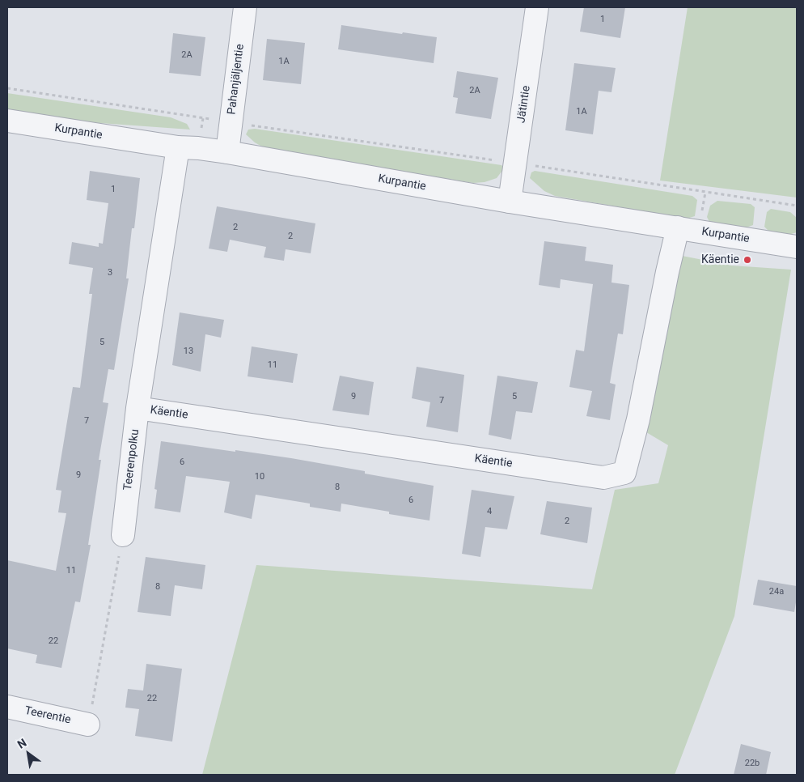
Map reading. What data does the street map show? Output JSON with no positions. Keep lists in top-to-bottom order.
{
  "streets": {
    "street": [
      "Pahanjäljentie",
      "Jätintie",
      "Kurpantie",
      "Käentie",
      "Teerenpolku",
      "Teerentie"
    ]
  },
  "crossings": [
    ["Pahanjäljentie", "Kurpantie"],
    ["Jätintie", "Kurpantie"],
    ["Kurpantie", "Käentie"],
    ["Kurpantie", "Teerenpolku"],
    ["Käentie", "Teerenpolku"]
  ],
  "places": ["Käentie"],
  "house_numbers": [
    "1",
    "2A",
    "1A",
    "2A",
    "1A",
    "1",
    "2",
    "2",
    "3",
    "5",
    "13",
    "11",
    "9",
    "5",
    "7",
    "7",
    "6",
    "9",
    "10",
    "8",
    "6",
    "4",
    "2",
    "11",
    "8",
    "24a",
    "22",
    "22",
    "22b"
  ],
  "north": "top left"
}
